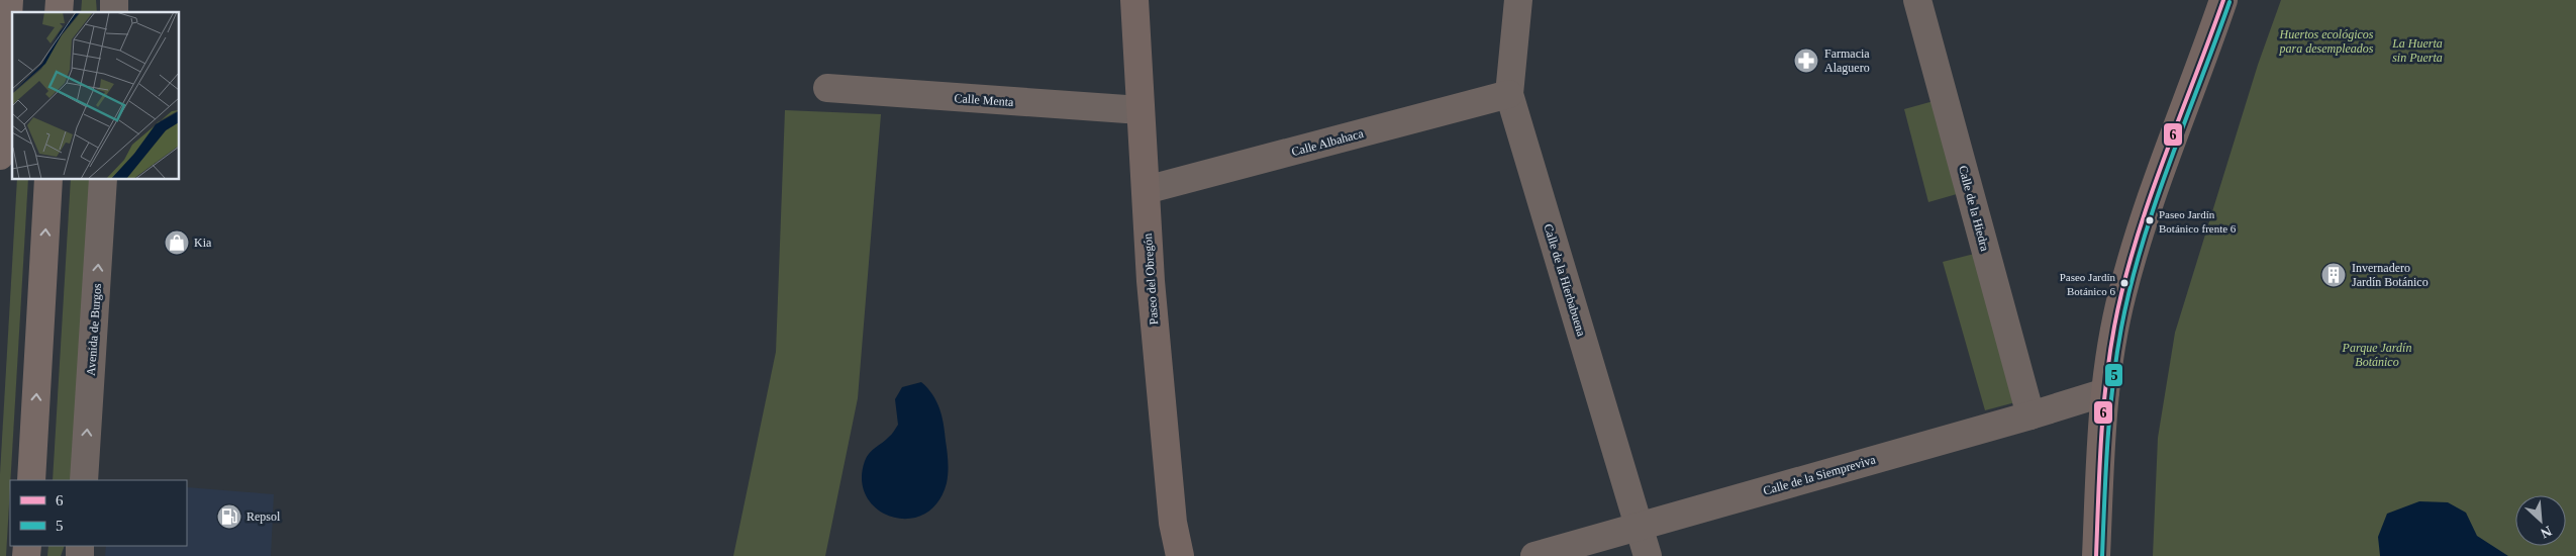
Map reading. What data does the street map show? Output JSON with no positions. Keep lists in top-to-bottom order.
{
  "streets": {
    "street": [
      "Calle Menta",
      "Calle Albahaca",
      "Calle de la Hiedra",
      "Paseo del Obregón",
      "Calle de la Hierbabuena",
      "Avenida de Burgos",
      "Calle de la Siempreviva"
    ]
  },
  "crossings": [
    ["Calle Menta", "Paseo del Obregón"],
    ["Calle Albahaca", "Paseo del Obregón"],
    ["Calle Albahaca", "Calle de la Hierbabuena"],
    ["Calle de la Hiedra", "Calle de la Siempreviva"],
    ["Calle de la Hierbabuena", "Calle de la Siempreviva"]
  ],
  "one_way": ["Avenida de Burgos"],
  "parks": ["Huertos ecológicos para desempleados", "La Huerta sin Puerta", "Parque Jardín Botánico"],
  "places": {
    "pharmacy": ["Farmacia Alaguero"],
    "other": ["Paseo Jardín Botánico frente 6", "Paseo Jardín Botánico 6"],
    "shop": ["Kia"],
    "building": ["Invernadero Jardín Botánico"],
    "fuel station": ["Repsol"]
  },
  "lines": ["transit line 6", "transit line 5"],
  "legend": ["6", "5"],
  "north": "bottom right"
}
